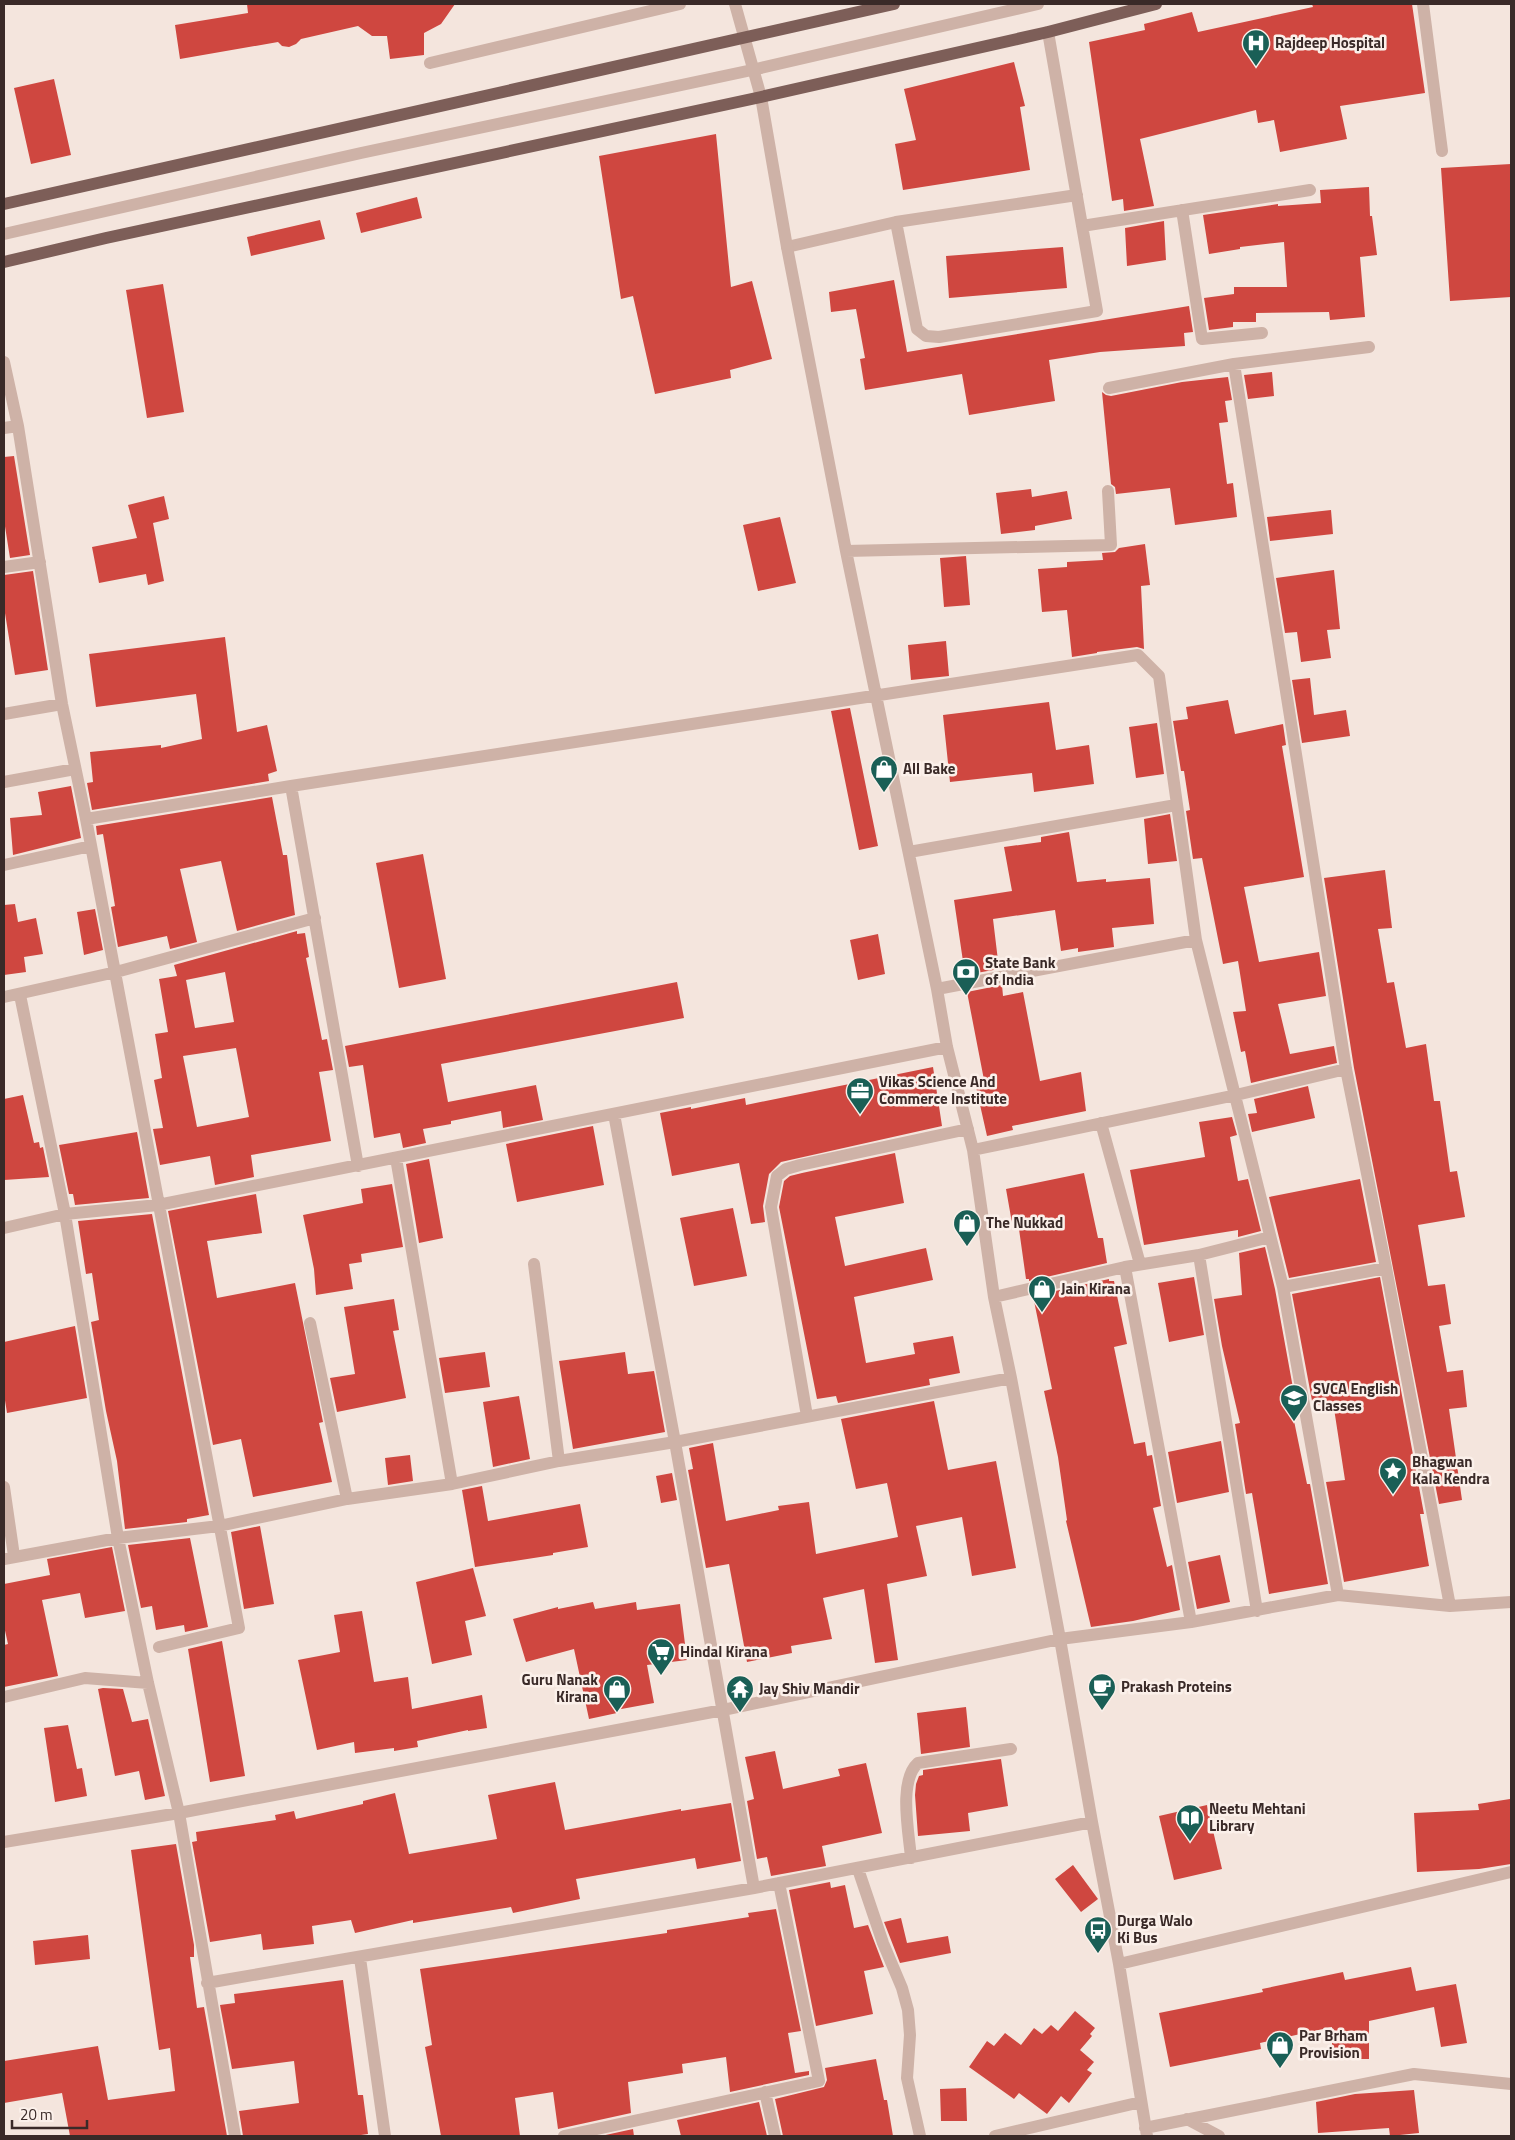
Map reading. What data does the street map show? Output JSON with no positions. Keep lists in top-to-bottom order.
{
  "places": {
    "hospital": ["Rajdeep Hospital"],
    "shop": [
      "All Bake",
      "The Nukkad",
      "Jain Kirana",
      "Guru Nanak Kirana",
      "Par Brham Provision"
    ],
    "bank": ["State Bank of India"],
    "office": ["Vikas Science And Commerce Institute"],
    "school or university": ["SVCA English Classes"],
    "place": ["Bhagwan Kala Kendra"],
    "supermarket": ["Hindal Kirana"],
    "cafe": ["Prakash Proteins"],
    "temple": ["Jay Shiv Mandir"],
    "library": ["Neetu Mehtani Library"],
    "bus stop": ["Durga Walo Ki Bus"]
  },
  "scale_bar": "20 m"
}
